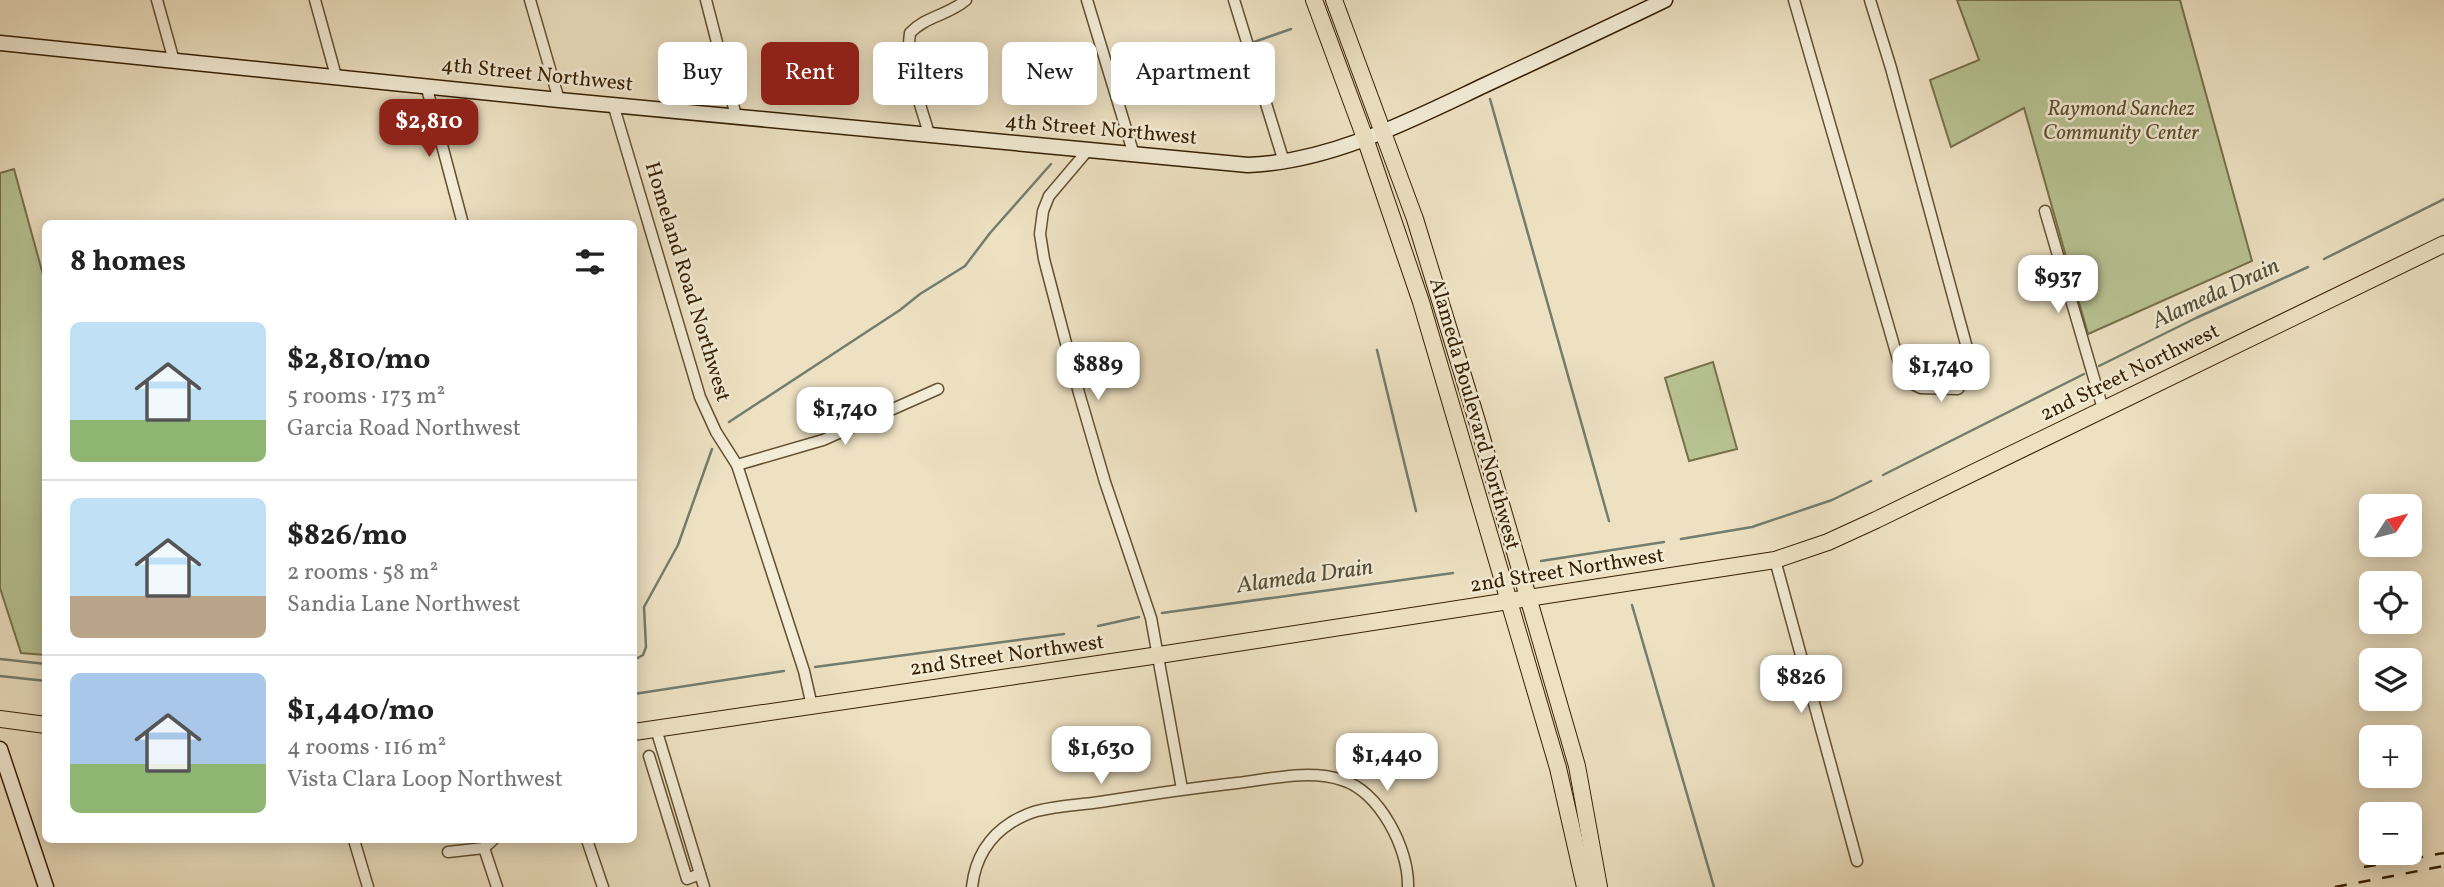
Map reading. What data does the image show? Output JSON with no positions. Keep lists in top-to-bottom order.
{
  "streets": {
    "main road": ["4th Street Northwest", "2nd Street Northwest", "Alameda Boulevard Northwest"],
    "street": ["Homeland Road Northwest"]
  },
  "crossings": [
    ["4th Street Northwest", "Homeland Road Northwest"],
    ["4th Street Northwest", "Alameda Boulevard Northwest"],
    ["Homeland Road Northwest", "2nd Street Northwest"],
    ["2nd Street Northwest", "Alameda Boulevard Northwest"]
  ],
  "water": ["Alameda Drain"],
  "parks": ["Raymond Sanchez Community Center"],
  "north": "top right",
  "page": {
    "chip": [
      "Buy",
      "Rent",
      "Filters",
      "New",
      "Apartment"
    ],
    "price": [
      "$2,810",
      "$937",
      "$889",
      "$1,740",
      "$1,740",
      "$826",
      "$1,630",
      "$1,440"
    ],
    "heading": "8 homes",
    "list": [
      {
        "name": "$2,810/mo",
        "note": "5 rooms · 173 m² · Garcia Road Northwest"
      },
      {
        "name": "$826/mo",
        "note": "2 rooms · 58 m² · Sandia Lane Northwest"
      },
      {
        "name": "$1,440/mo",
        "note": "4 rooms · 116 m² · Vista Clara Loop Northwest"
      }
    ],
    "map_buttons": ["+", "−"]
  }
}
